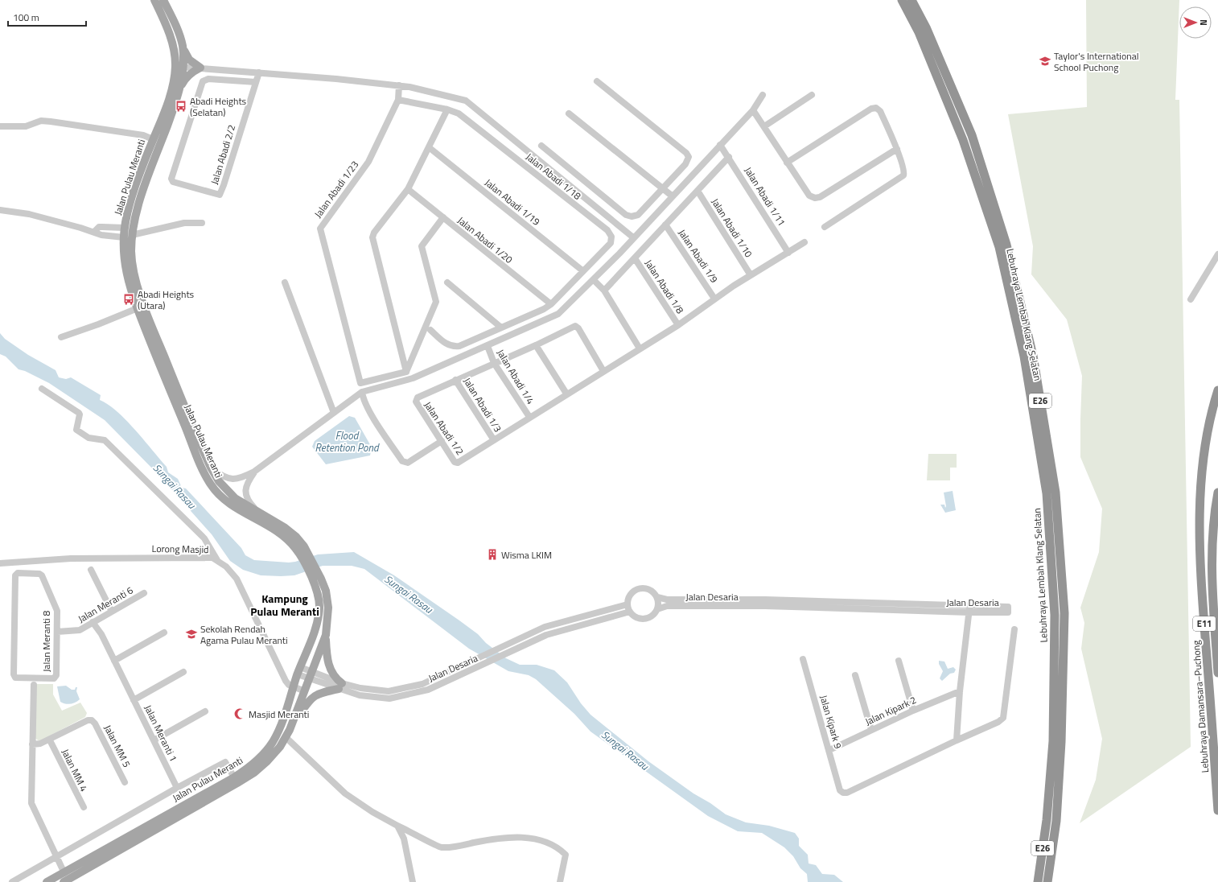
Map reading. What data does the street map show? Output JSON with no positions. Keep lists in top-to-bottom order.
{
  "streets": {
    "highway": [
      "Lebuhraya Lembah Klang Selatan",
      "E26",
      "E11",
      "Lebuhraya Damansara–Puchong"
    ],
    "main road": ["Jalan Pulau Meranti"],
    "street": [
      "Jalan Abadi 2/2",
      "Jalan Abadi 1/18",
      "Jalan Abadi 1/23",
      "Jalan Abadi 1/11",
      "Jalan Abadi 1/19",
      "Jalan Abadi 1/10",
      "Jalan Abadi 1/20",
      "Jalan Abadi 1/9",
      "Jalan Abadi 1/8",
      "Jalan Abadi 1/4",
      "Jalan Abadi 1/3",
      "Jalan Abadi 1/2",
      "Lorong Masjid",
      "Jalan Desaria",
      "Jalan Meranti 6",
      "Jalan Meranti 8",
      "Jalan Kipark 2",
      "Jalan Kipark 9",
      "Jalan Meranti 1",
      "Jalan MM 5",
      "Jalan MM 4"
    ]
  },
  "crossings": [
    ["Jalan Abadi 1/18", "Jalan Abadi 1/23"],
    ["Jalan Abadi 1/18", "Jalan Abadi 1/19"],
    ["Jalan Abadi 1/18", "Jalan Abadi 1/20"],
    ["Jalan Pulau Meranti", "Lorong Masjid"],
    ["Jalan Pulau Meranti", "Jalan Desaria"],
    ["Jalan Abadi 1/3", "Jalan Abadi 1/2"],
    ["Jalan Meranti 6", "Jalan Meranti 8"],
    ["Jalan Meranti 6", "Jalan Meranti 1"],
    ["Jalan Kipark 2", "Jalan Kipark 9"],
    ["Jalan MM 5", "Jalan MM 4"]
  ],
  "districts": ["Kampung Pulau Meranti"],
  "water": ["Flood Retention Pond", "Sungai Rasau"],
  "places": {
    "school or university": ["Taylor's International School Puchong", "Sekolah Rendah Agama Pulau Meranti"],
    "bus stop": ["Abadi Heights (Selatan)", "Abadi Heights (Utara)"],
    "building": ["Wisma LKIM"],
    "mosque": ["Masjid Meranti"]
  },
  "scale_bar": "100 m",
  "north": "right"
}
